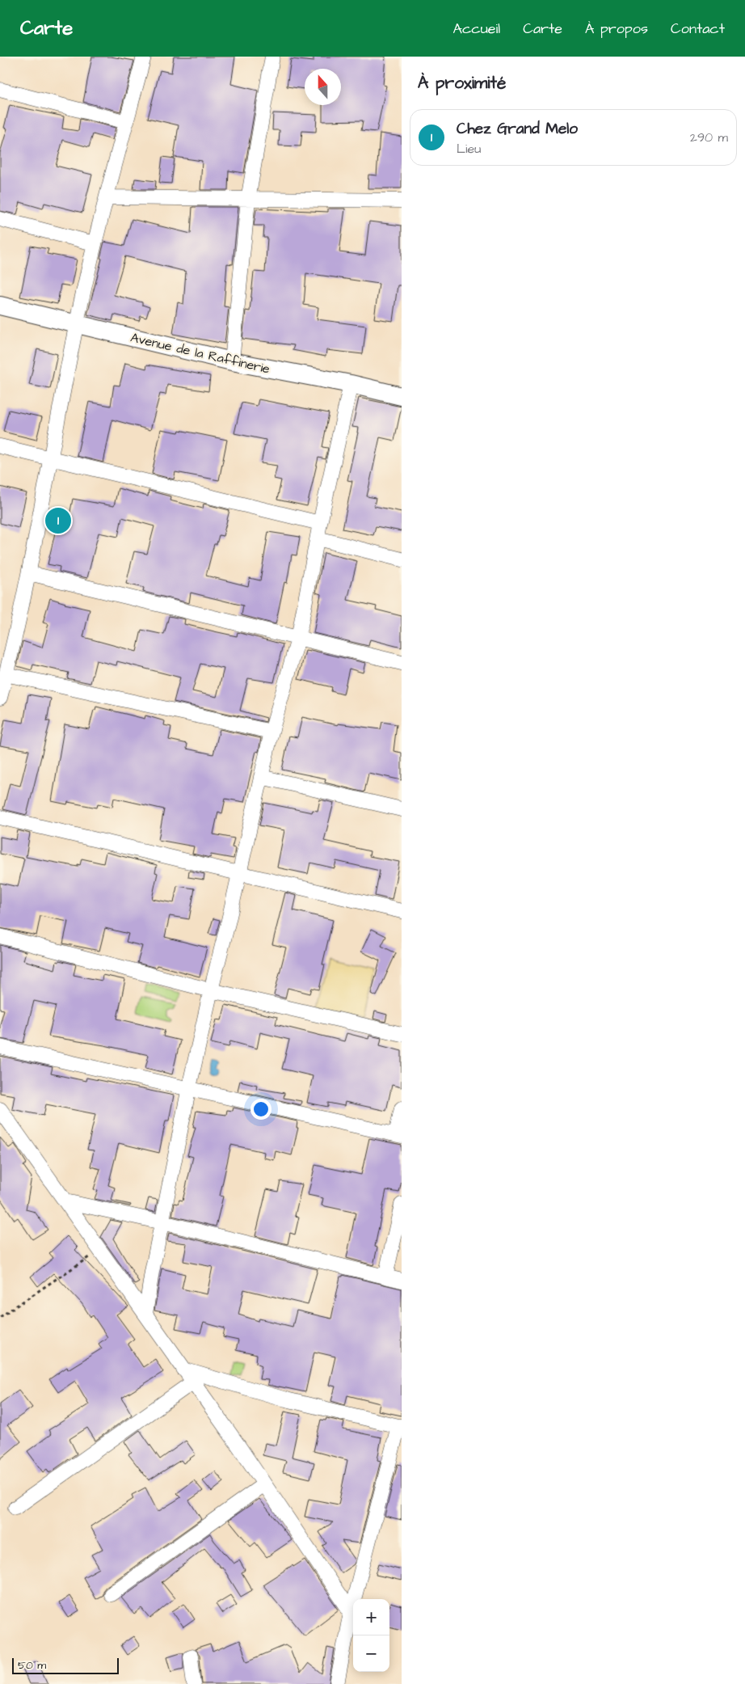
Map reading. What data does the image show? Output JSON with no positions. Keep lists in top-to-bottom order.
{
  "streets": {
    "street": ["Avenue de la Raffinerie"]
  },
  "scale_bar": "50 m",
  "north": "top",
  "page": {
    "header": "Carte",
    "nav": [
      "Accueil",
      "Carte",
      "À propos",
      "Contact"
    ],
    "heading": "À proximité",
    "list": [
      {
        "mark": "1",
        "name": "Chez Grand Melo",
        "note": "Lieu",
        "value": "290 m"
      }
    ],
    "pins": "1",
    "map_buttons": ["+", "−"],
    "scale": "50 m"
  }
}
